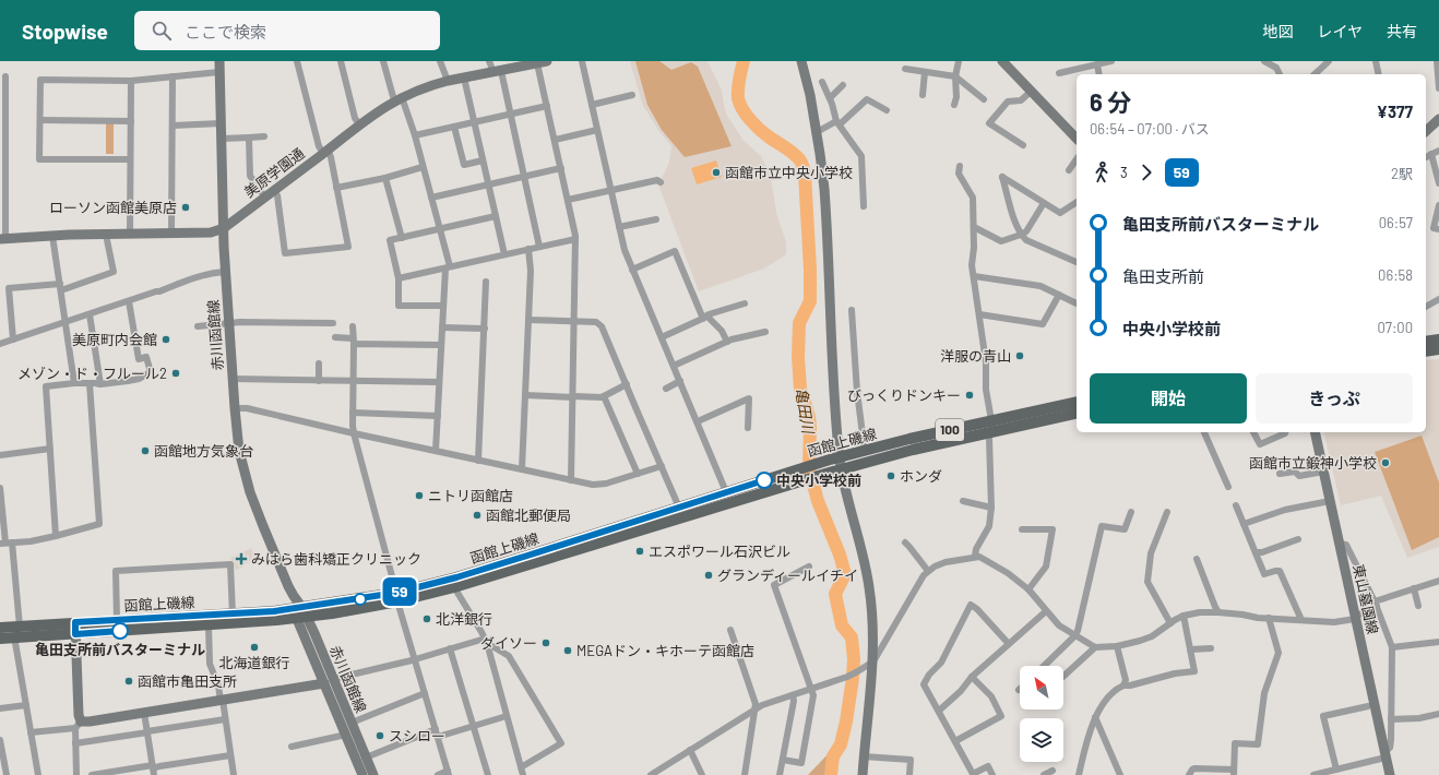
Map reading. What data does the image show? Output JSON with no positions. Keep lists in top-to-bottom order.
{
  "streets": {
    "main road": ["100", "函館上磯線"],
    "street": ["美原学園通", "赤川函館線", "東山墓園線"]
  },
  "crossings": [
    ["美原学園通", "赤川函館線"],
    ["赤川函館線", "函館上磯線"]
  ],
  "water": ["亀田川"],
  "places": {
    "other": [
      "函館市立中央小学校",
      "ローソン函館美原店",
      "美原町内会館",
      "洋服の青山",
      "メゾン・ド・フルール2",
      "びっくりドンキー",
      "函館地方気象台",
      "函館市立鍛神小学校",
      "ホンダ",
      "中央小学校前",
      "ニトリ函館店",
      "函館北郵便局",
      "エスポワール石沢ビル",
      "グランディールイチイ",
      "北洋銀行",
      "亀田支所前バスターミナル",
      "ダイソー",
      "北海道銀行",
      "MEGAドン・キホーテ函館店",
      "函館市亀田支所",
      "スシロー"
    ],
    "health": ["みはら歯科矯正クリニック"]
  },
  "lines": ["bus line 59"],
  "north": "top left",
  "page": {
    "header": "Stopwise",
    "search": "ここで検索",
    "nav": ["地図", "レイヤ", "共有"],
    "on_map": "59",
    "heading": ["6 分", "06:54 – 07:00 · バス", "¥377"],
    "legs": ["3", "59", "2駅"],
    "list": [
      {
        "name": "亀田支所前バスターミナル",
        "value": "06:57"
      },
      {
        "name": "亀田支所前",
        "value": "06:58"
      },
      {
        "name": "中央小学校前",
        "value": "07:00"
      }
    ],
    "buttons": ["開始", "きっぷ"]
  }
}
